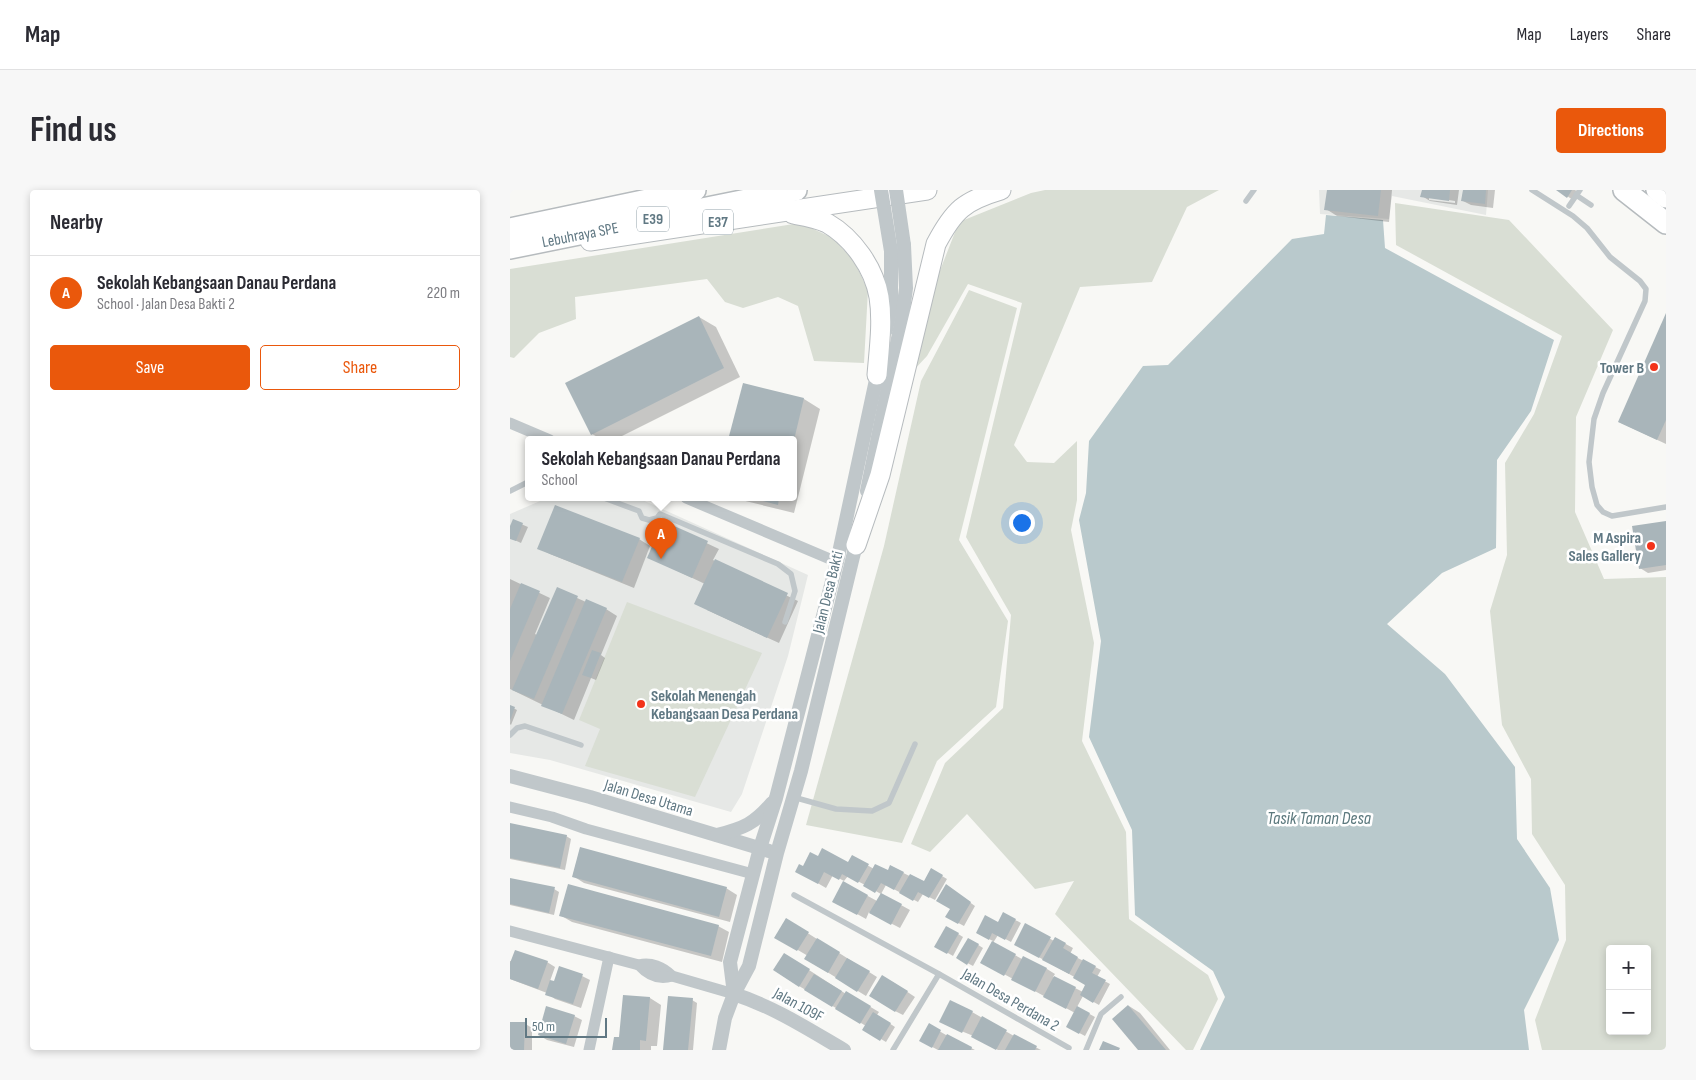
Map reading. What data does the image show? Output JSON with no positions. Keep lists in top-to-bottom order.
{
  "streets": {
    "highway": ["E39", "E37", "Lebuhraya SPE"],
    "street": ["Jalan Desa Bakti", "Jalan Desa Utama", "Jalan 109F"],
    "lane": ["Jalan Desa Perdana 2"]
  },
  "crossings": [
    ["Jalan Desa Bakti", "Jalan Desa Utama"],
    ["Jalan Desa Bakti", "Jalan 109F"]
  ],
  "water": ["Tasik Taman Desa"],
  "places": ["Tower B", "M Aspira Sales Gallery", "Sekolah Menengah Kebangsaan Desa Perdana"],
  "scale_bar": "50 m",
  "page": {
    "header": "Map",
    "nav": ["Map", "Layers", "Share"],
    "buttons": [
      "Directions",
      ["Save", "Share"]
    ],
    "title": "Find us",
    "heading": "Nearby",
    "list": [
      {
        "mark": "A",
        "name": "Sekolah Kebangsaan Danau Perdana",
        "note": "School · Jalan Desa Bakti 2",
        "value": "220 m"
      }
    ],
    "popup": ["Sekolah Kebangsaan Danau Perdana", "School"],
    "pins": "A",
    "map_buttons": ["+", "−"],
    "scale": "50 m"
  }
}
